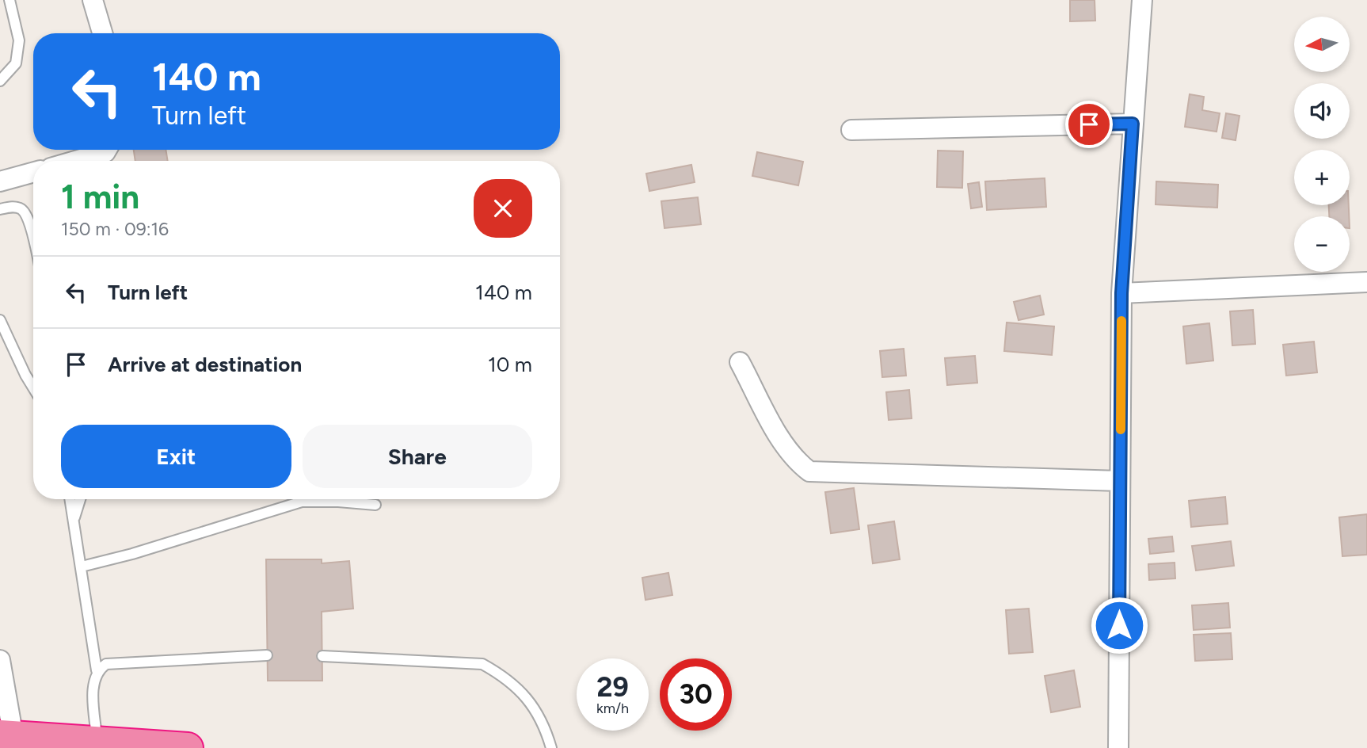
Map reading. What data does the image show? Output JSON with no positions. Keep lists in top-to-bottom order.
{
  "north": "left",
  "page": {
    "map_buttons": ["+", "−"],
    "turn": ["140 m", "Turn left"],
    "heading": ["1 min", "150 m · 09:16"],
    "list": [
      {
        "name": "Turn left",
        "value": "140 m"
      },
      {
        "name": "Arrive at destination",
        "value": "10 m"
      }
    ],
    "buttons": ["Exit", "Share"],
    "speed": "29 km/h",
    "limit": "30"
  }
}
